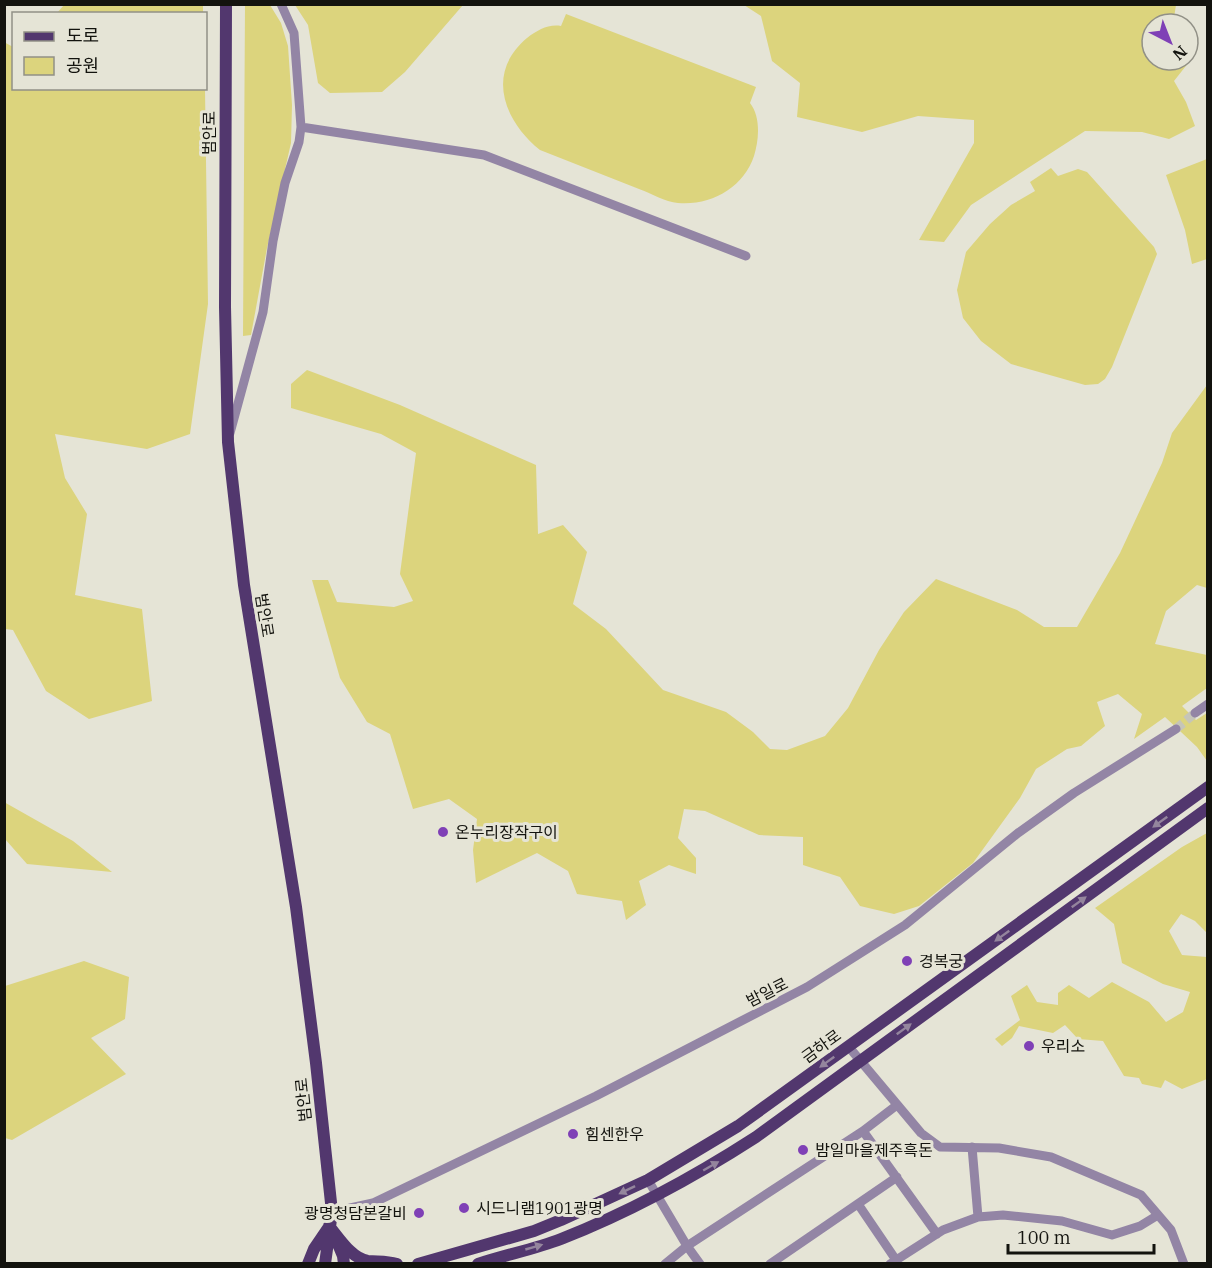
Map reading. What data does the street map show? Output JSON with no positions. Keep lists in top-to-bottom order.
{
  "streets": {
    "main road": ["범안로", "금하로"],
    "street": ["밤일로"]
  },
  "crossings": [
    ["범안로", "밤일로"]
  ],
  "places": [
    "온누리장작구이",
    "경복궁",
    "우리소",
    "힘센한우",
    "밤일마을제주흑돈",
    "시드니램1901광명",
    "광명청담본갈비"
  ],
  "legend": ["도로", "공원"],
  "scale_bar": "100 m",
  "north": "bottom right"
}
